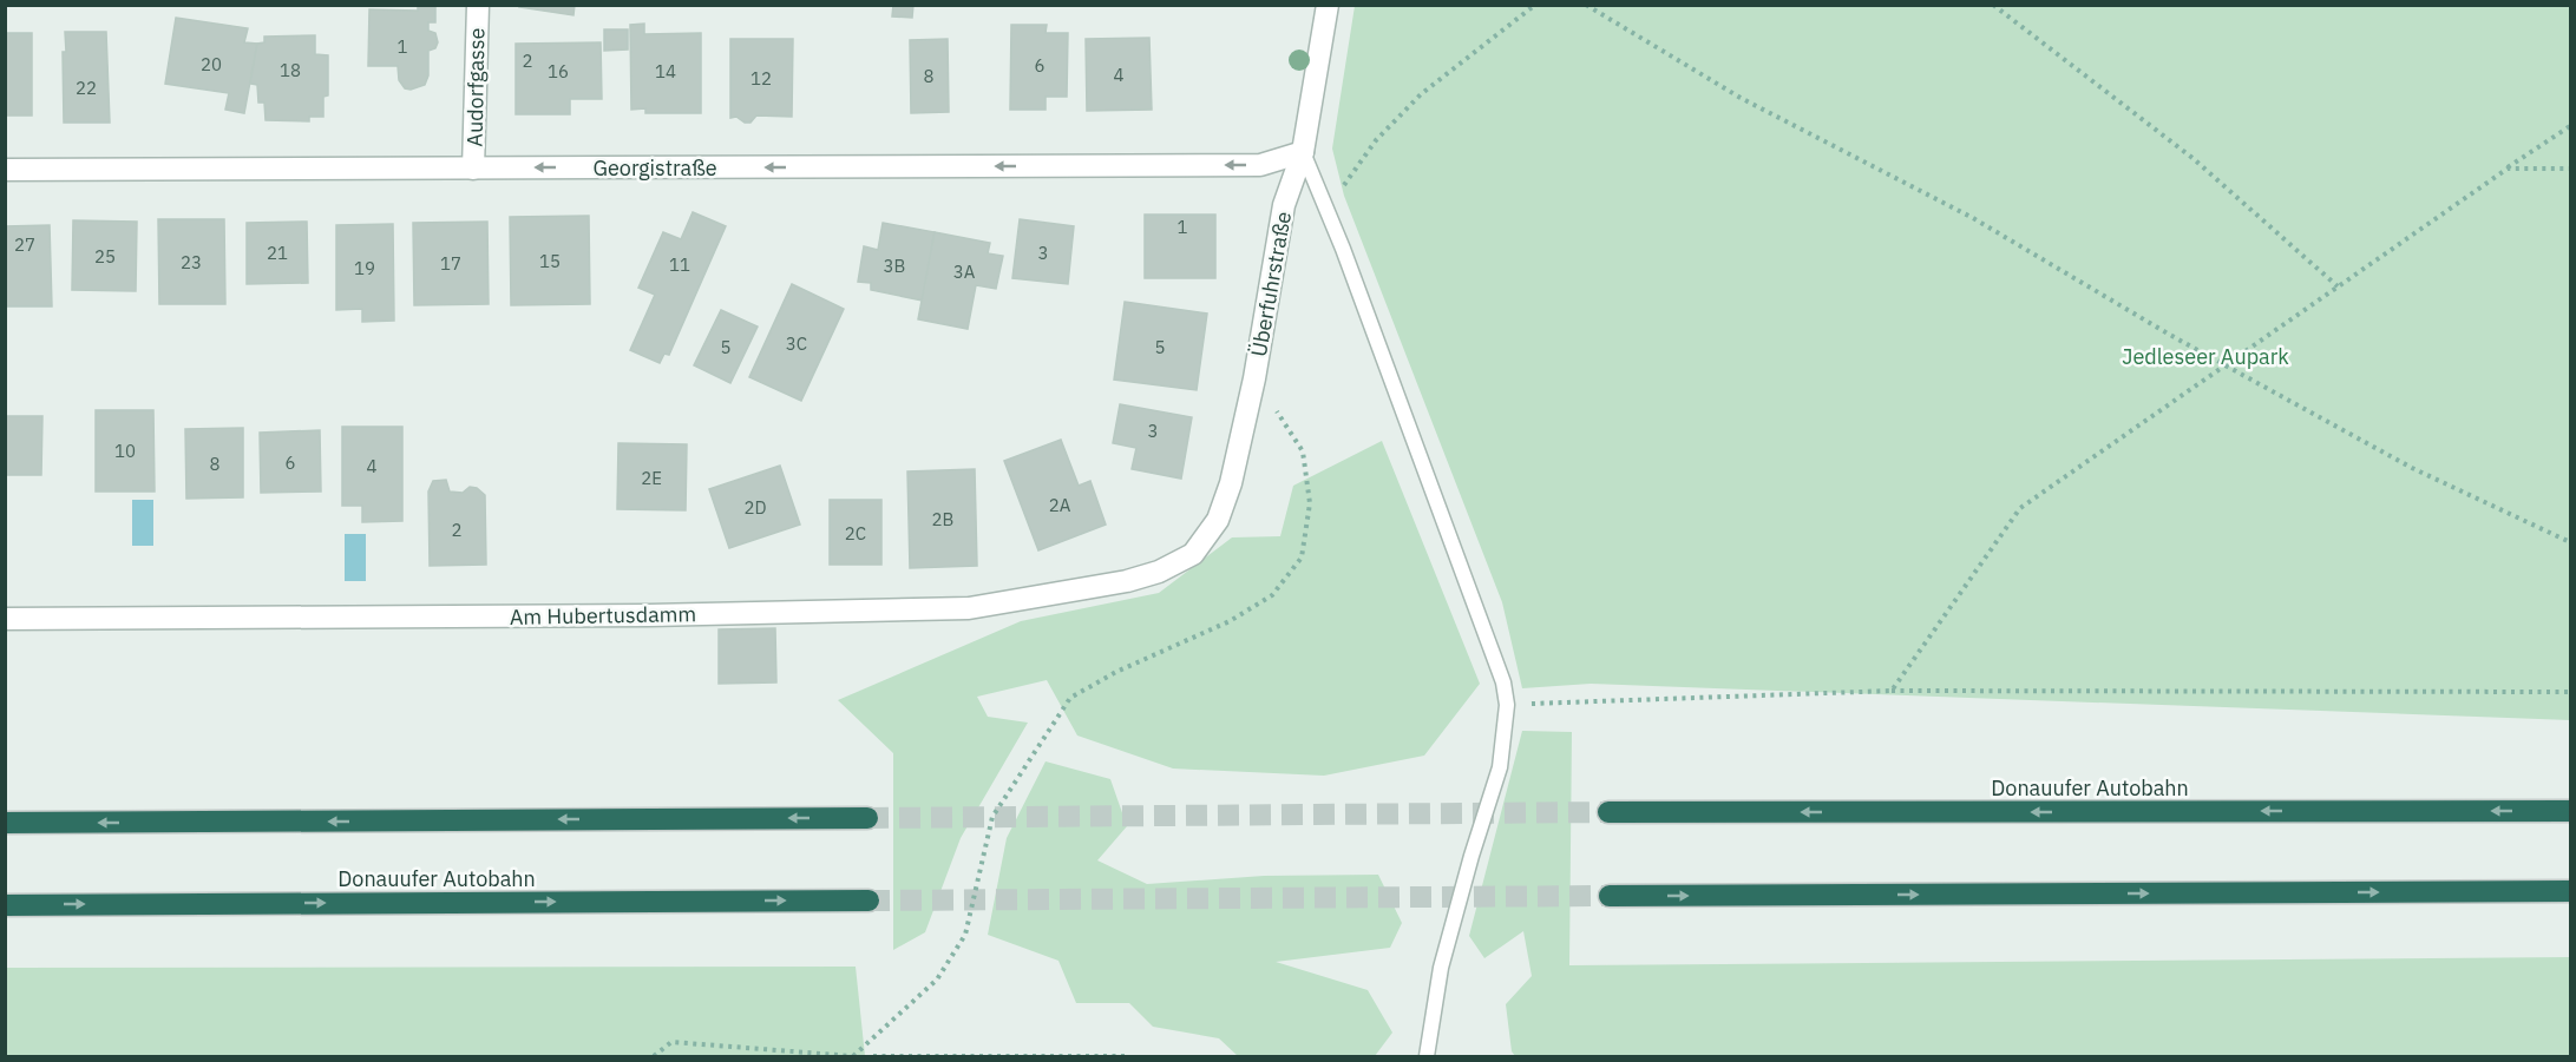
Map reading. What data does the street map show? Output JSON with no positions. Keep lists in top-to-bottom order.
{
  "streets": {
    "highway": ["Donauufer Autobahn"],
    "street": [
      "Audorfgasse",
      "Georgistraße",
      "Überfuhrstraße",
      "Am Hubertusdamm"
    ]
  },
  "crossings": [
    ["Audorfgasse", "Georgistraße"],
    ["Georgistraße", "Überfuhrstraße"],
    ["Überfuhrstraße", "Am Hubertusdamm"]
  ],
  "one_way": ["Georgistraße"],
  "parks": ["Jedleseer Aupark"],
  "house_numbers": [
    "1",
    "2",
    "20",
    "6",
    "18",
    "16",
    "14",
    "4",
    "8",
    "12",
    "22",
    "1",
    "27",
    "21",
    "3",
    "25",
    "15",
    "23",
    "17",
    "11",
    "3B",
    "19",
    "3A",
    "3C",
    "5",
    "5",
    "3",
    "10",
    "6",
    "8",
    "4",
    "2E",
    "2A",
    "2D",
    "2B",
    "2",
    "2C"
  ]
}
